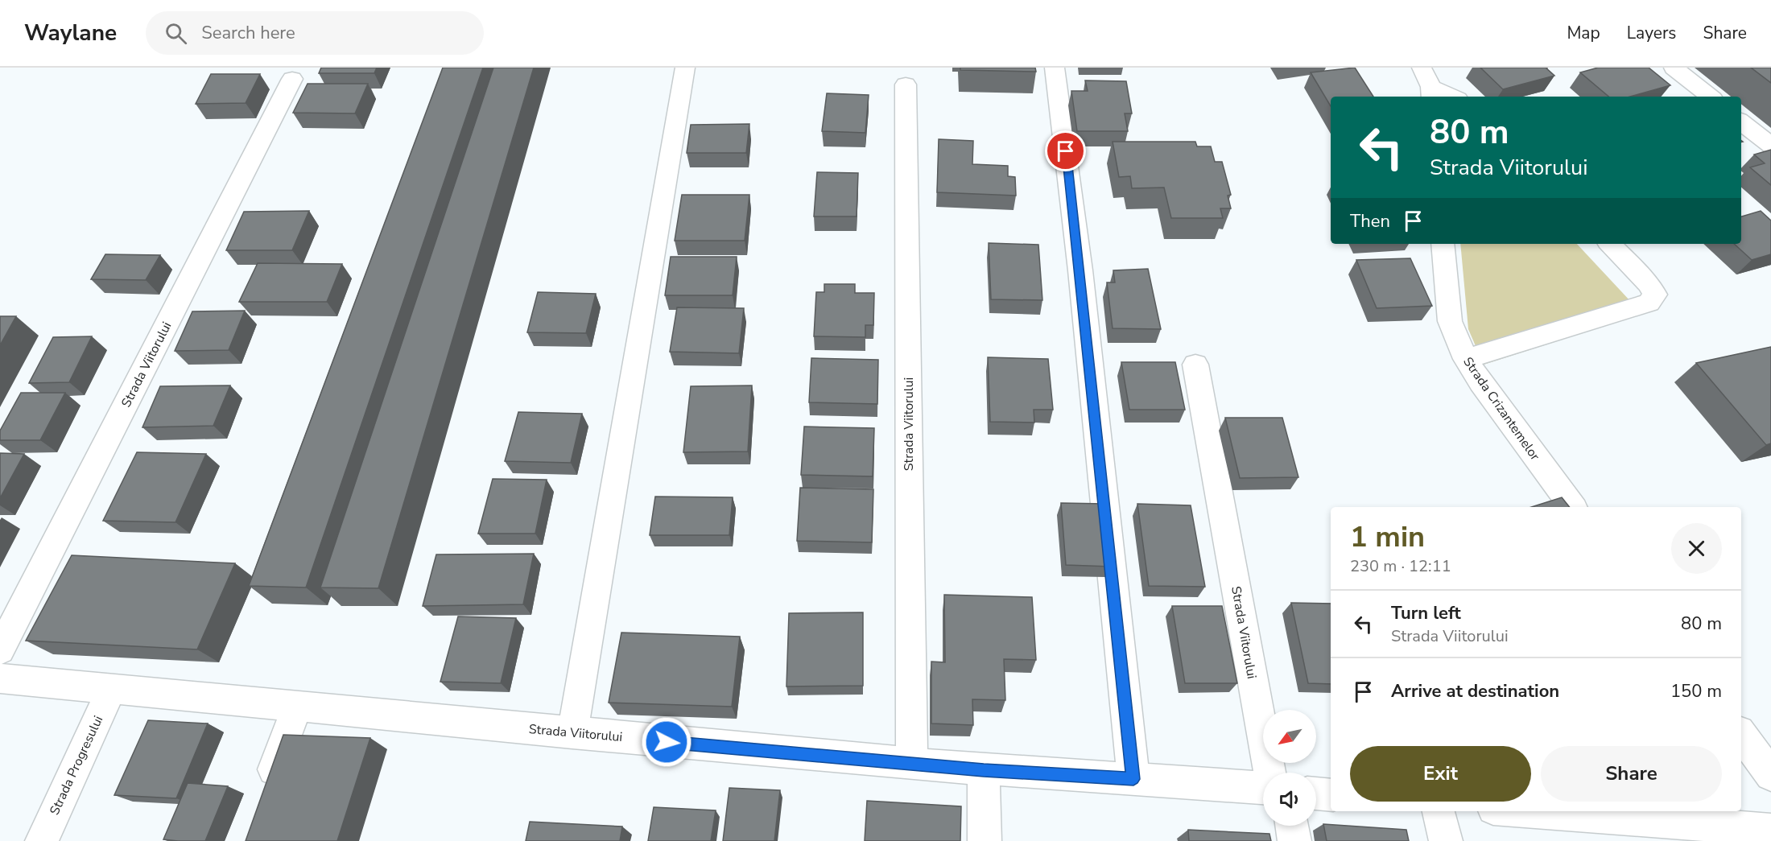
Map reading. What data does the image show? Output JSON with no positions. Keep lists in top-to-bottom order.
{
  "streets": {
    "street": ["Strada Viitorului", "Strada Crizantemelor", "Strada Progresului"]
  },
  "crossings": [
    ["Strada Viitorului", "Strada Progresului"]
  ],
  "north": "bottom left",
  "page": {
    "header": "Waylane",
    "search": "Search here",
    "nav": ["Map", "Layers", "Share"],
    "turn": ["80 m", "Strada Viitorului"],
    "then": "Then",
    "heading": ["1 min", "230 m · 12:11"],
    "list": [
      {
        "name": "Turn left",
        "note": "Strada Viitorului",
        "value": "80 m"
      },
      {
        "name": "Arrive at destination",
        "value": "150 m"
      }
    ],
    "buttons": ["Exit", "Share"]
  }
}
